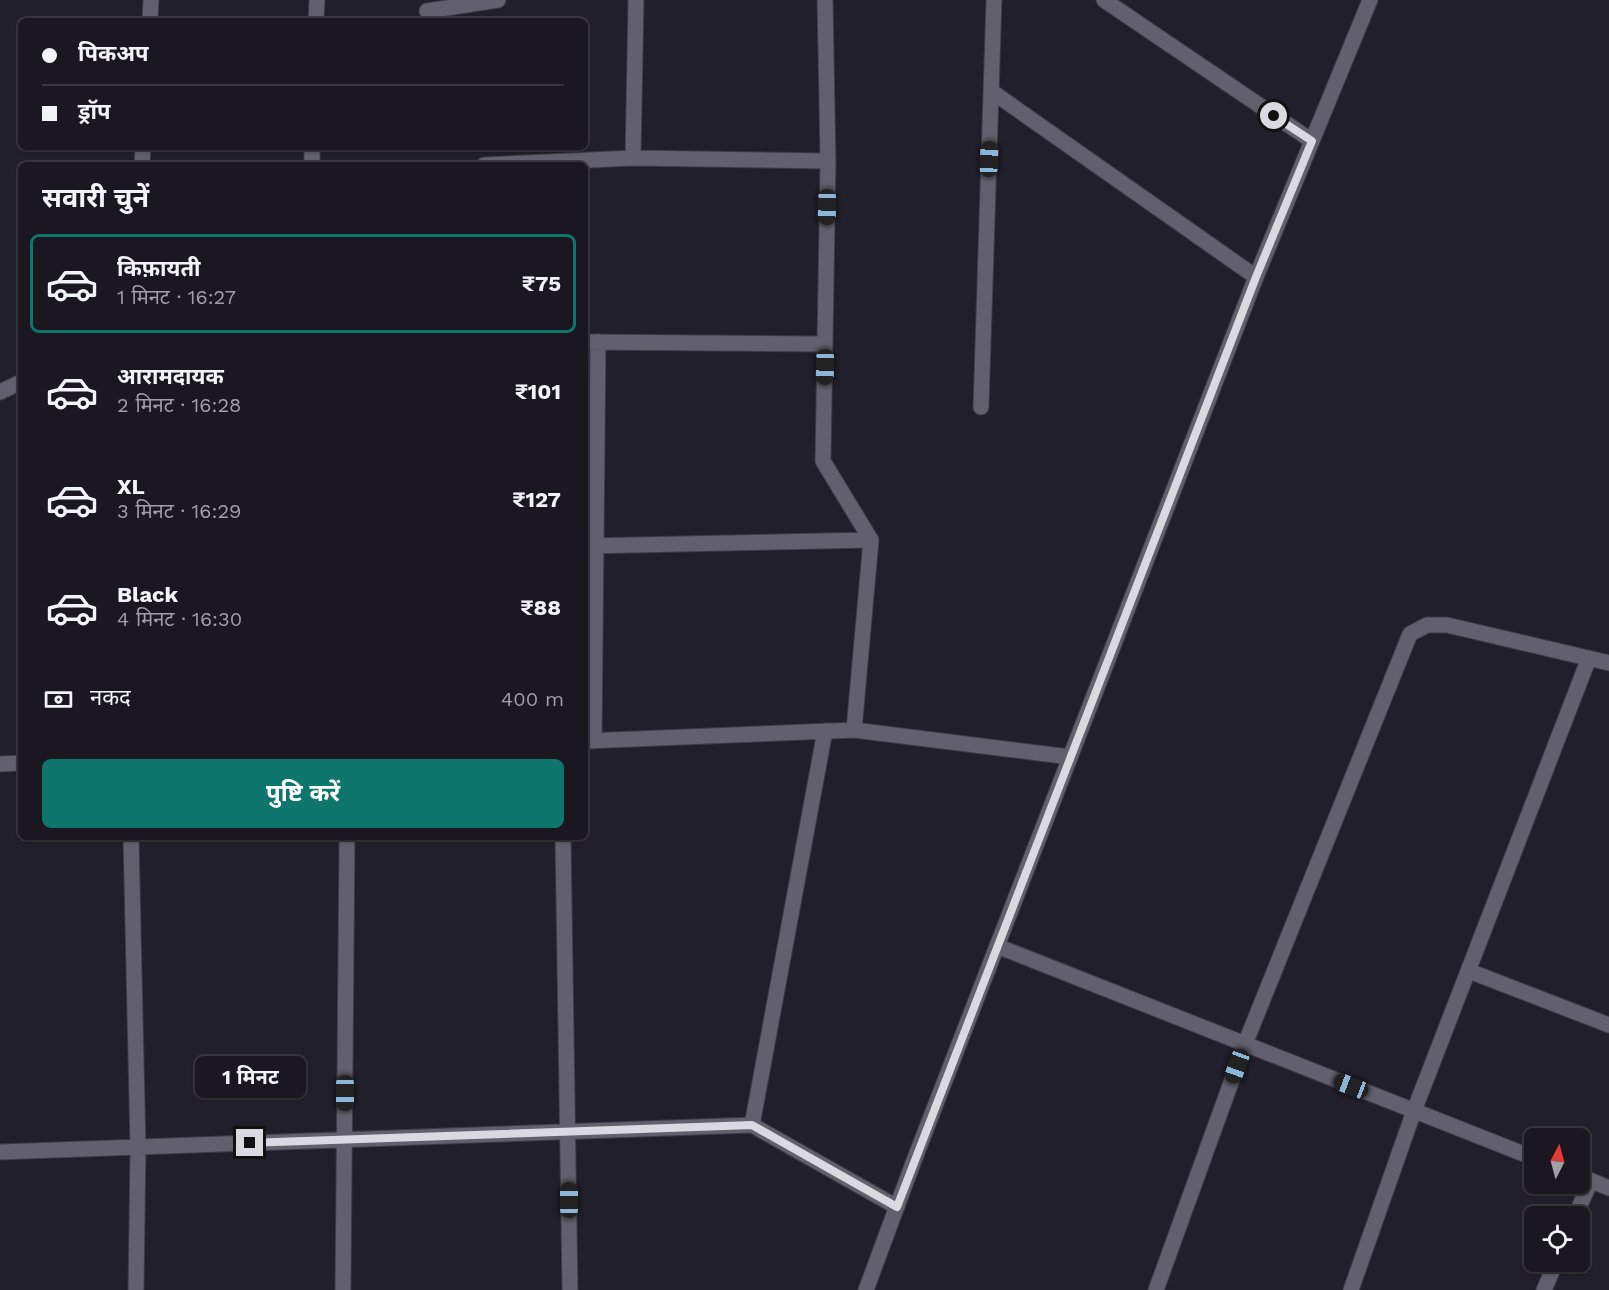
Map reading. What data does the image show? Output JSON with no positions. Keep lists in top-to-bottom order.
{
  "north": "top",
  "page": {
    "banner": ["पिकअप", "ड्रॉप"],
    "heading": "सवारी चुनें",
    "list": [
      {
        "name": "किफ़ायती",
        "note": "1 मिनट · 16:27",
        "value": "₹75"
      },
      {
        "name": "आरामदायक",
        "note": "2 मिनट · 16:28",
        "value": "₹101"
      },
      {
        "name": "XL",
        "note": "3 मिनट · 16:29",
        "value": "₹127"
      },
      {
        "name": "Black",
        "note": "4 मिनट · 16:30",
        "value": "₹88"
      }
    ],
    "pay": ["नकद", "400 m"],
    "buttons": "पुष्टि करें",
    "bubble": "1 मिनट"
  }
}
